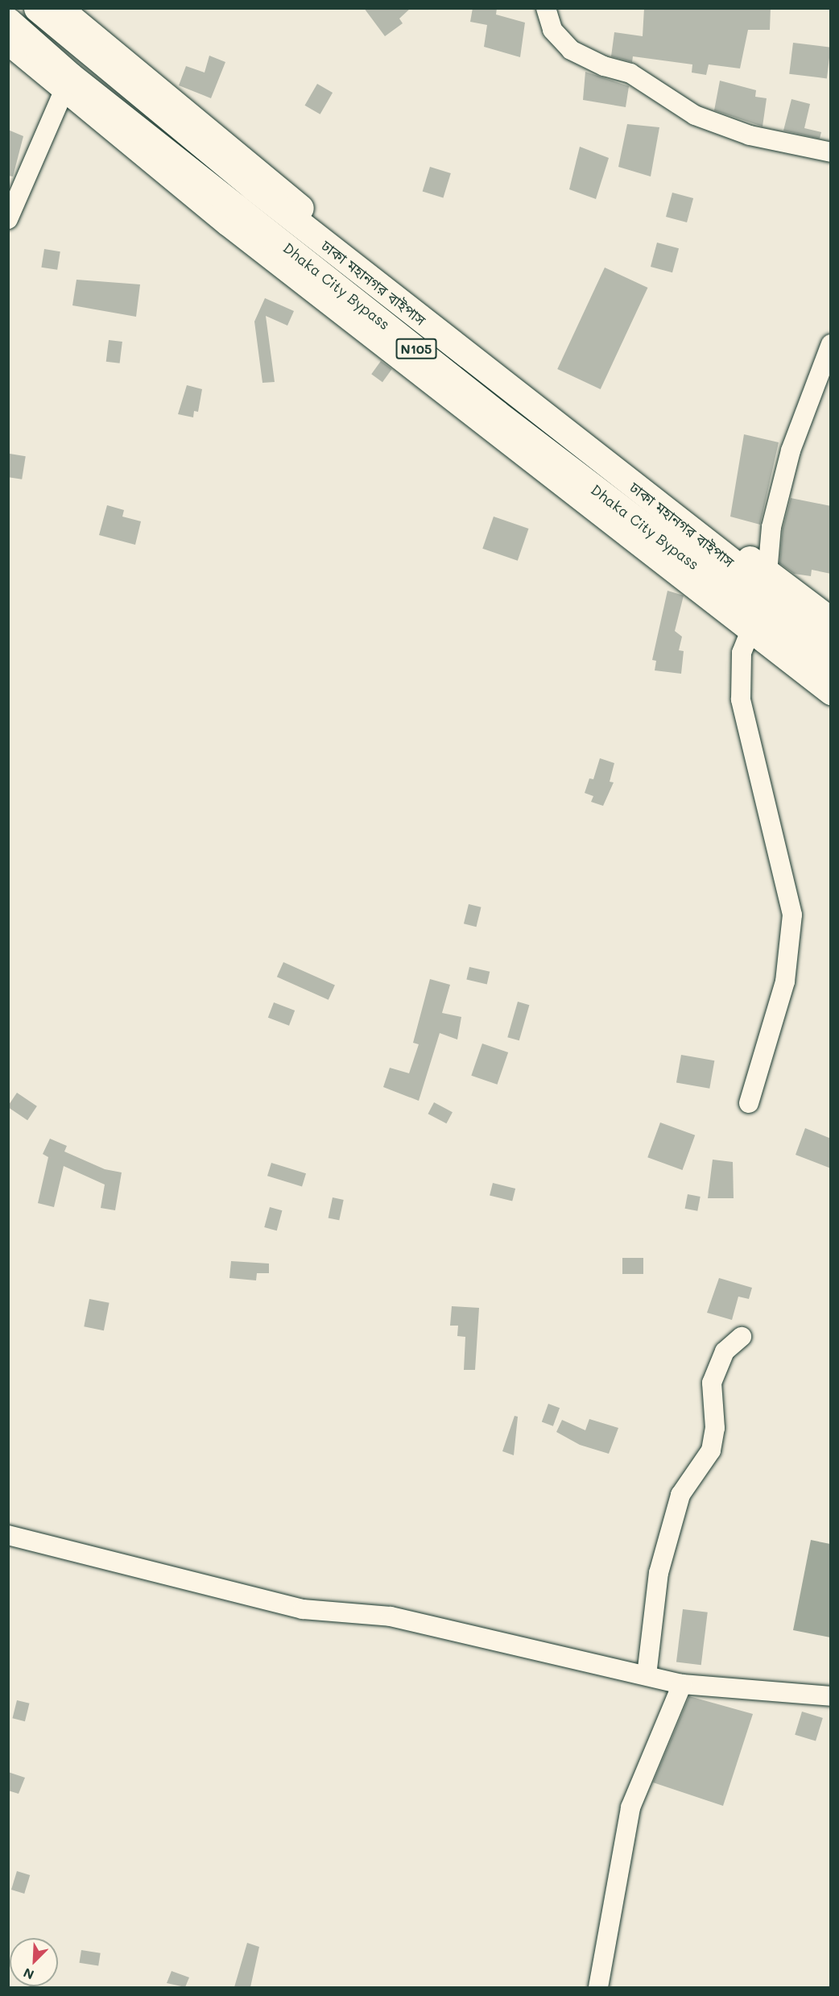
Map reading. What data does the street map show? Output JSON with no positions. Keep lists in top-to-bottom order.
{
  "streets": {
    "main road": ["ঢাকা মহানগর বাইপাস", "Dhaka City Bypass", "N105"]
  },
  "north": "bottom left"
}
